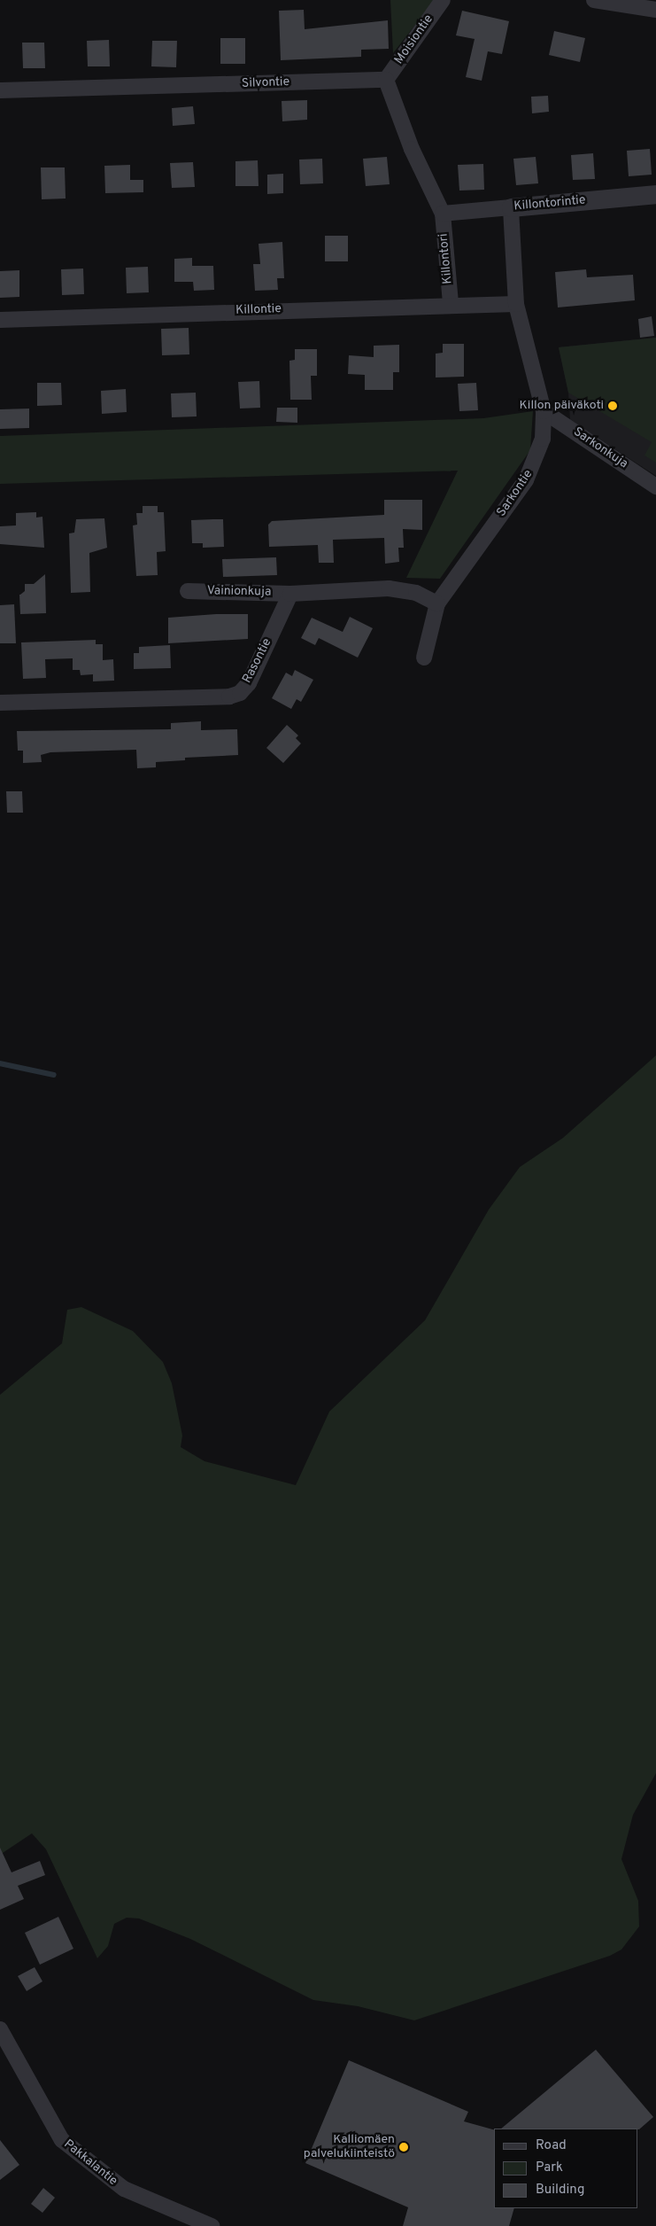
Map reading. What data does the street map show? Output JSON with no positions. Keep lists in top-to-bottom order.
{
  "streets": {
    "street": [
      "Moisiontie",
      "Silvontie",
      "Killontorintie",
      "Killontori",
      "Killontie",
      "Sarkonkuja",
      "Sarkontie",
      "Vainionkuja",
      "Rasontie",
      "Pakkalantie"
    ]
  },
  "crossings": [
    ["Moisiontie", "Silvontie"],
    ["Killontorintie", "Killontori"],
    ["Killontorintie", "Sarkontie"],
    ["Killontori", "Killontie"],
    ["Killontie", "Sarkontie"],
    ["Sarkonkuja", "Sarkontie"],
    ["Vainionkuja", "Rasontie"]
  ],
  "places": ["Killon päiväkoti", "Kalliomäen palvelukiinteistö"],
  "legend": ["Road", "Park", "Building"]
}
